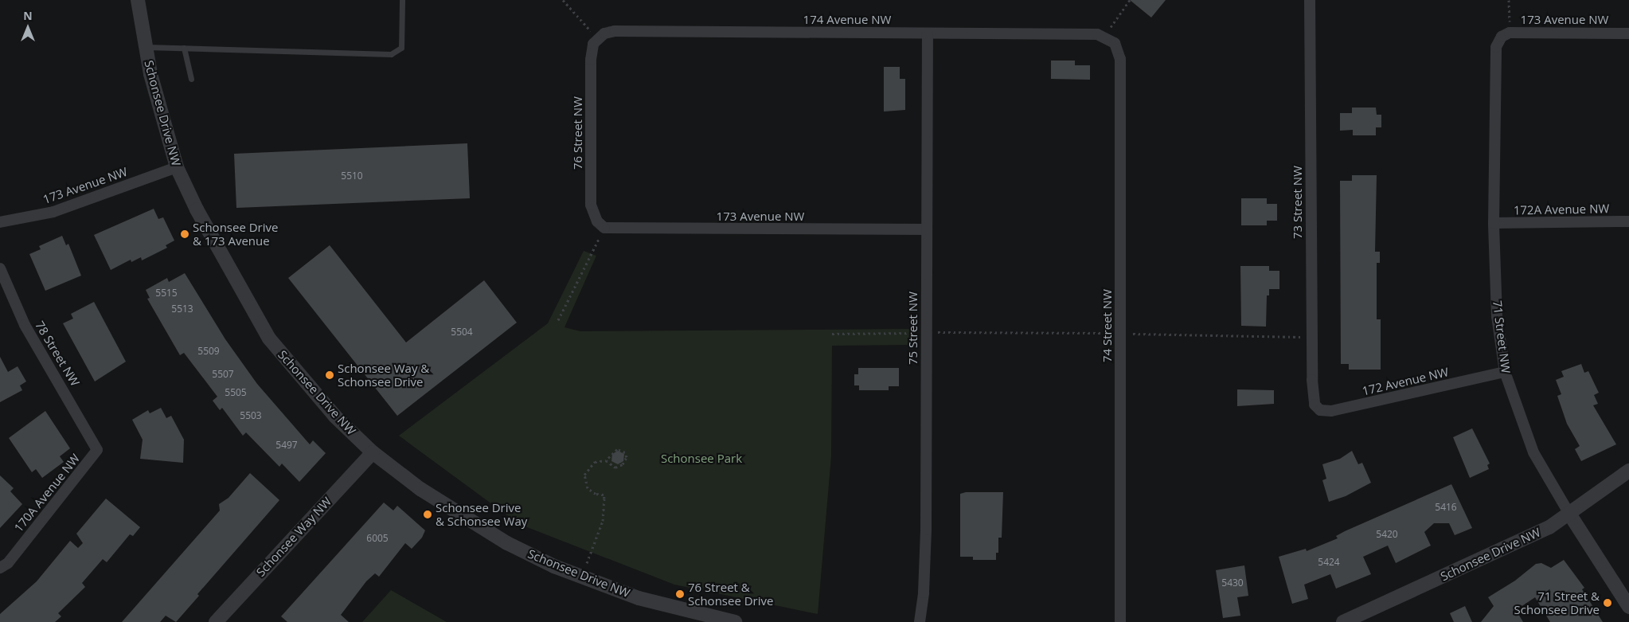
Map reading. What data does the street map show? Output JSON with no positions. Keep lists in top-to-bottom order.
{
  "streets": {
    "street": [
      "174 Avenue NW",
      "173 Avenue NW",
      "Schonsee Drive NW",
      "76 Street NW",
      "73 Street NW",
      "172A Avenue NW",
      "74 Street NW",
      "75 Street NW",
      "71 Street NW",
      "78 Street NW",
      "172 Avenue NW",
      "170A Avenue NW",
      "Schonsee Way NW"
    ]
  },
  "crossings": [
    ["174 Avenue NW", "76 Street NW"],
    ["174 Avenue NW", "74 Street NW"],
    ["174 Avenue NW", "75 Street NW"],
    ["173 Avenue NW", "Schonsee Drive NW"],
    ["173 Avenue NW", "76 Street NW"],
    ["173 Avenue NW", "75 Street NW"],
    ["173 Avenue NW", "71 Street NW"],
    ["Schonsee Drive NW", "71 Street NW"],
    ["Schonsee Drive NW", "Schonsee Way NW"],
    ["73 Street NW", "172 Avenue NW"],
    ["172A Avenue NW", "71 Street NW"],
    ["71 Street NW", "172 Avenue NW"],
    ["78 Street NW", "170A Avenue NW"]
  ],
  "parks": ["Schonsee Park"],
  "places": [
    "Schonsee Drive & 173 Avenue",
    "Schonsee Way & Schonsee Drive",
    "Schonsee Drive & Schonsee Way",
    "76 Street & Schonsee Drive",
    "71 Street & Schonsee Drive"
  ],
  "house_numbers": [
    "5510",
    "5515",
    "5513",
    "5504",
    "5509",
    "5507",
    "5505",
    "5503",
    "5497",
    "5416",
    "5420",
    "6005",
    "5424",
    "5430"
  ],
  "north": "top"
}
